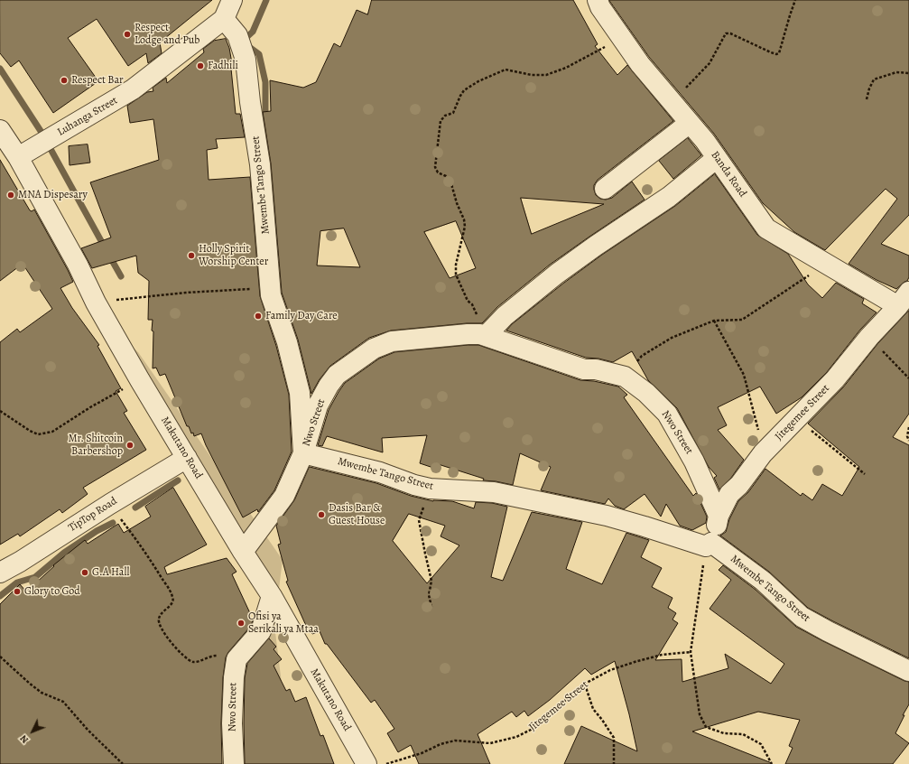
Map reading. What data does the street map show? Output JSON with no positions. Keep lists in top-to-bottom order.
{
  "streets": {
    "street": [
      "Luhanga Street",
      "Banda Road",
      "Mwembe Tango Street",
      "Jitegemee Street",
      "Nwo Street",
      "Makutano Road",
      "TipTop Road"
    ]
  },
  "crossings": [
    ["Luhanga Street", "Mwembe Tango Street"],
    ["Luhanga Street", "Makutano Road"],
    ["Banda Road", "Jitegemee Street"],
    ["Mwembe Tango Street", "Jitegemee Street"],
    ["Mwembe Tango Street", "Nwo Street"],
    ["Jitegemee Street", "Nwo Street"],
    ["Nwo Street", "Makutano Road"],
    ["Makutano Road", "TipTop Road"]
  ],
  "places": [
    "Respect Lodge and Pub",
    "Fadhili",
    "Respect Bar",
    "MNA Dispesary",
    "Holly Spirit Worship Center",
    "Family Day Care",
    "Mr. Shitcoin Barbershop",
    "Dasis Bar & Guest House",
    "G.A Hall",
    "Glory to God",
    "Ofisi ya Serikali ya Mtaa"
  ],
  "north": "bottom left"
}
